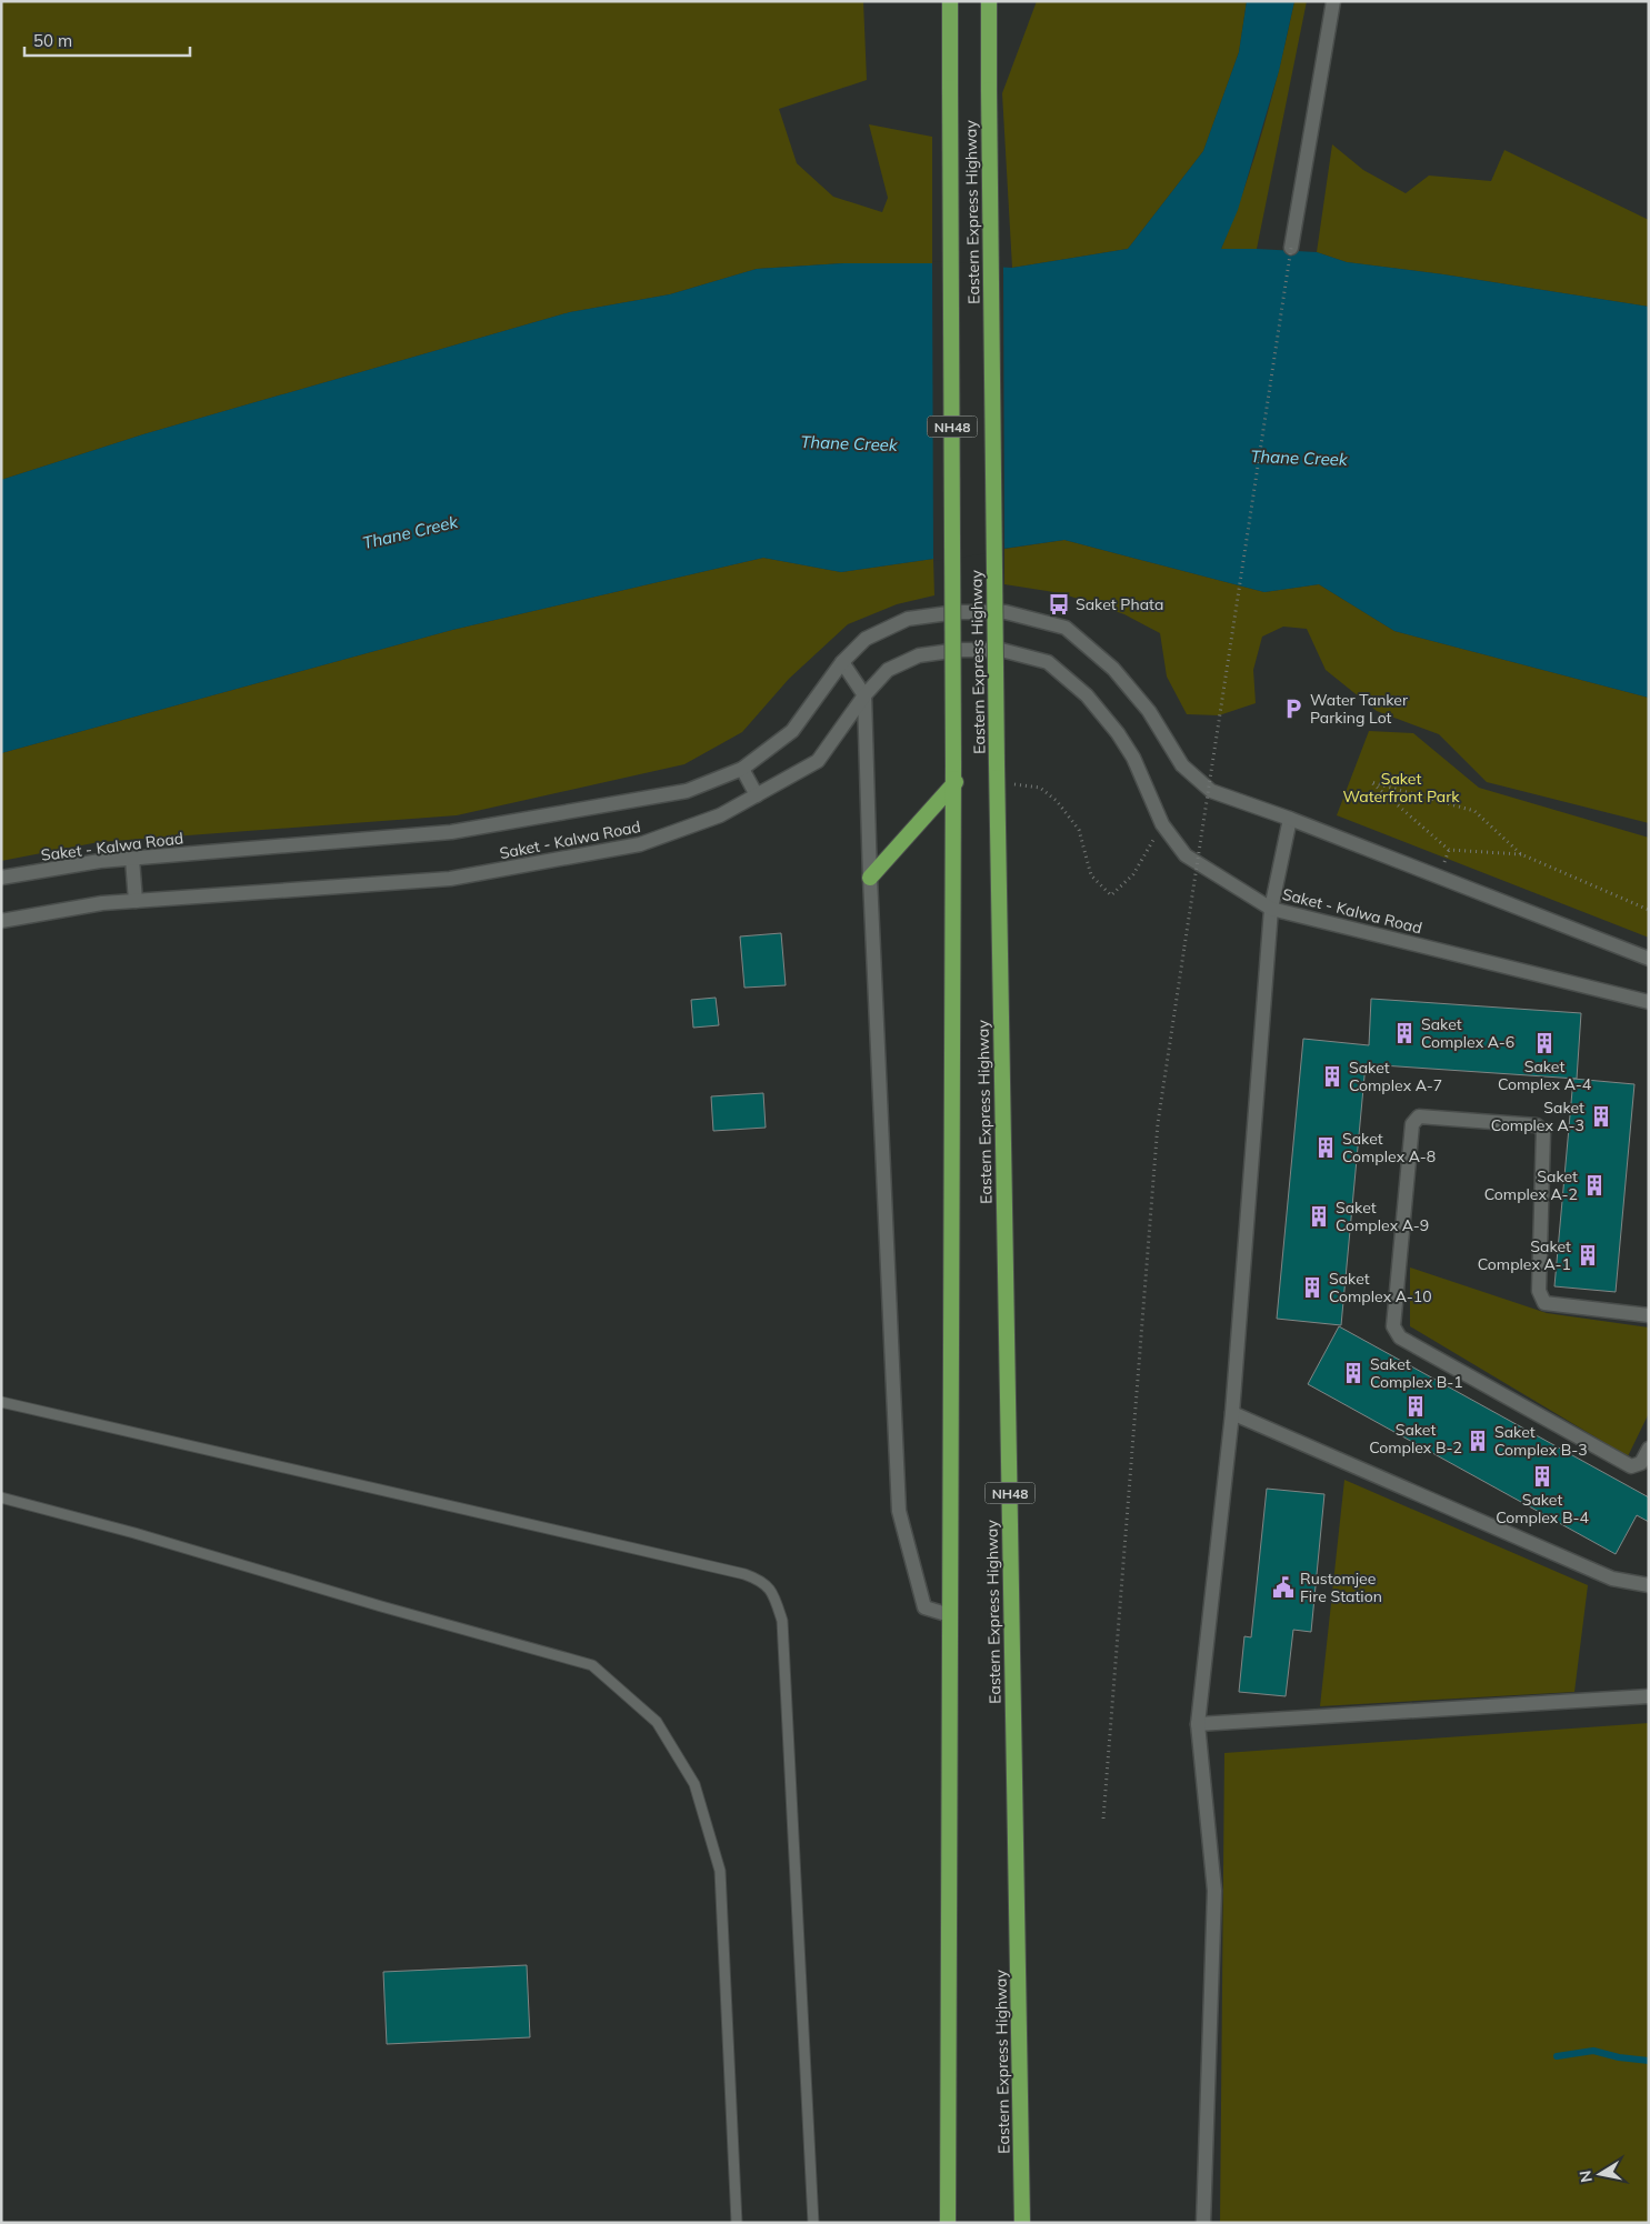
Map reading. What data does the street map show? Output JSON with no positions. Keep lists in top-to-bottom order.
{
  "streets": {
    "highway": ["Eastern Express Highway", "NH48"],
    "street": ["Saket - Kalwa Road"]
  },
  "water": ["Thane Creek"],
  "parks": ["Saket Waterfront Park"],
  "places": {
    "bus stop": ["Saket Phata"],
    "parking": ["Water Tanker Parking Lot"],
    "building": [
      "Saket Complex A-6",
      "Saket Complex A-4",
      "Saket Complex A-7",
      "Saket Complex A-3",
      "Saket Complex A-8",
      "Saket Complex A-2",
      "Saket Complex A-9",
      "Saket Complex A-1",
      "Saket Complex A-10",
      "Saket Complex B-1",
      "Saket Complex B-2",
      "Saket Complex B-3",
      "Saket Complex B-4"
    ],
    "public building": ["Rustomjee Fire Station"]
  },
  "scale_bar": "50 m",
  "north": "left"
}
